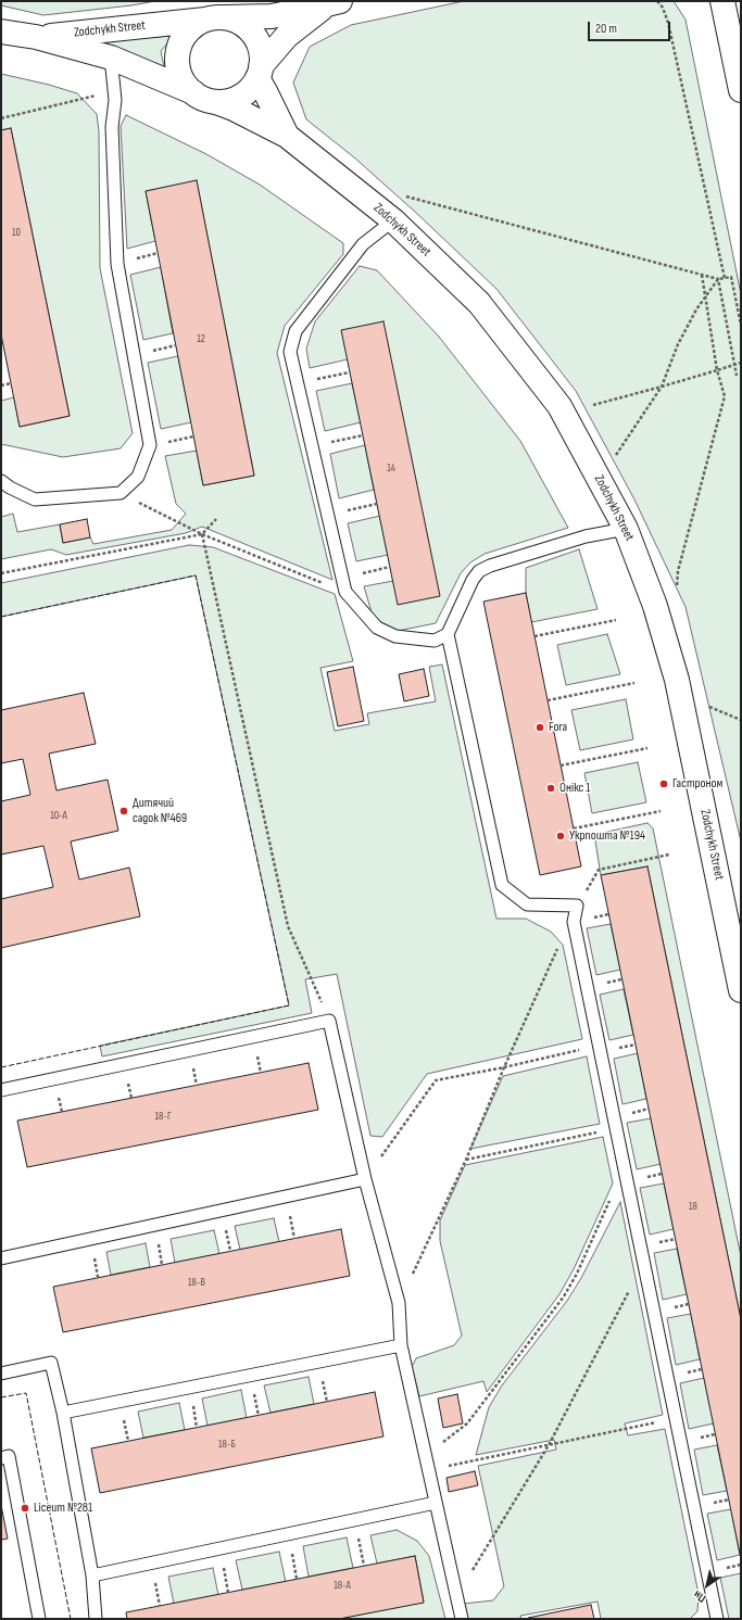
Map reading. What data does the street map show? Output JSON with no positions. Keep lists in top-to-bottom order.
{
  "streets": {
    "main road": ["Zodchykh Street"]
  },
  "places": [
    "Fora",
    "Гастроном",
    "Онікс 1",
    "Дитячий садок №469",
    "Укрпошта №194",
    "Liceum №281"
  ],
  "house_numbers": [
    "10",
    "12",
    "14",
    "10-А",
    "18-Г",
    "18",
    "18-В",
    "18-Б",
    "18-А"
  ],
  "scale_bar": "20 m",
  "north": "bottom left"
}
